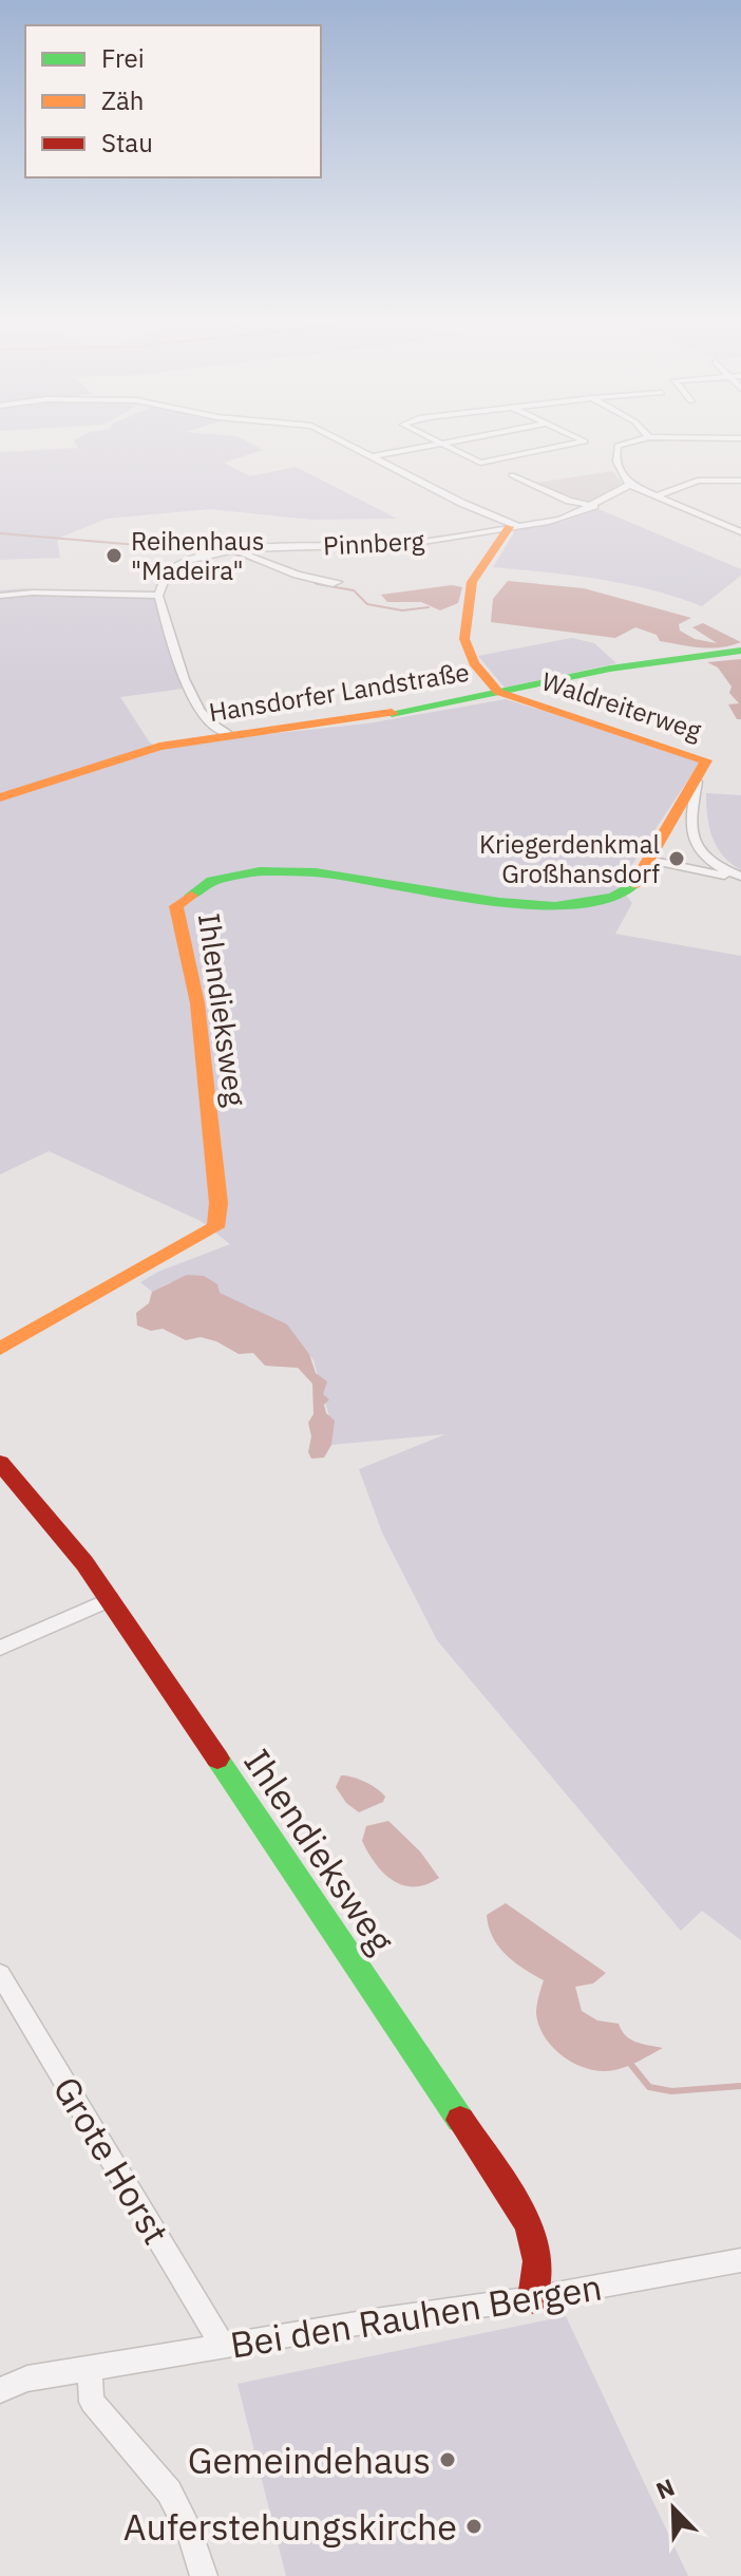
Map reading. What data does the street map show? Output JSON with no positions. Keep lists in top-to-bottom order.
{
  "streets": {
    "street": [
      "Pinnberg",
      "Hansdorfer Landstraße",
      "Waldreiterweg",
      "Ihlendieksweg",
      "Grote Horst",
      "Bei den Rauhen Bergen"
    ]
  },
  "crossings": [
    ["Hansdorfer Landstraße", "Waldreiterweg"],
    ["Waldreiterweg", "Ihlendieksweg"],
    ["Ihlendieksweg", "Bei den Rauhen Bergen"],
    ["Grote Horst", "Bei den Rauhen Bergen"]
  ],
  "places": [
    "Reihenhaus \"Madeira\"",
    "Kriegerdenkmal Großhansdorf",
    "Gemeindehaus",
    "Auferstehungskirche"
  ],
  "legend": ["Frei", "Zäh", "Stau"],
  "north": "top left"
}
